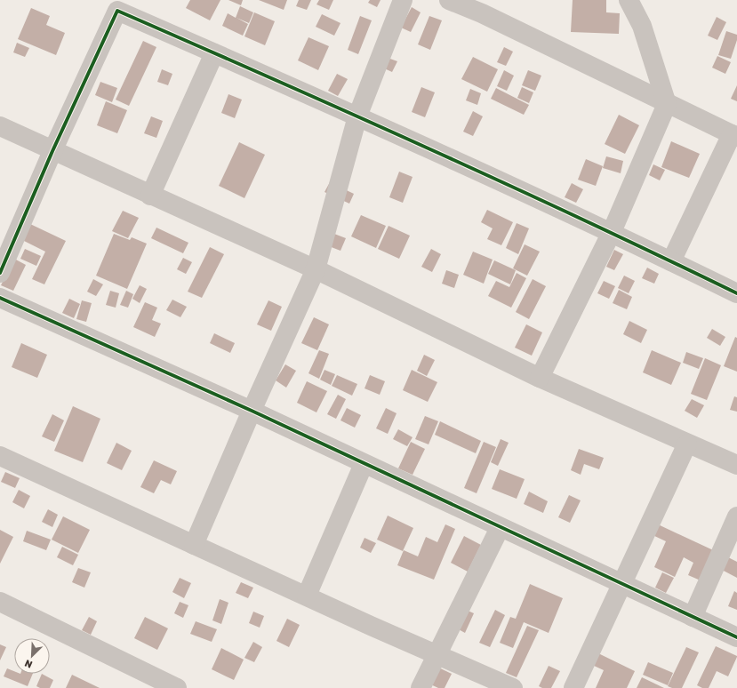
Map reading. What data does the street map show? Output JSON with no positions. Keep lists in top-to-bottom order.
{
  "north": "bottom left"
}
